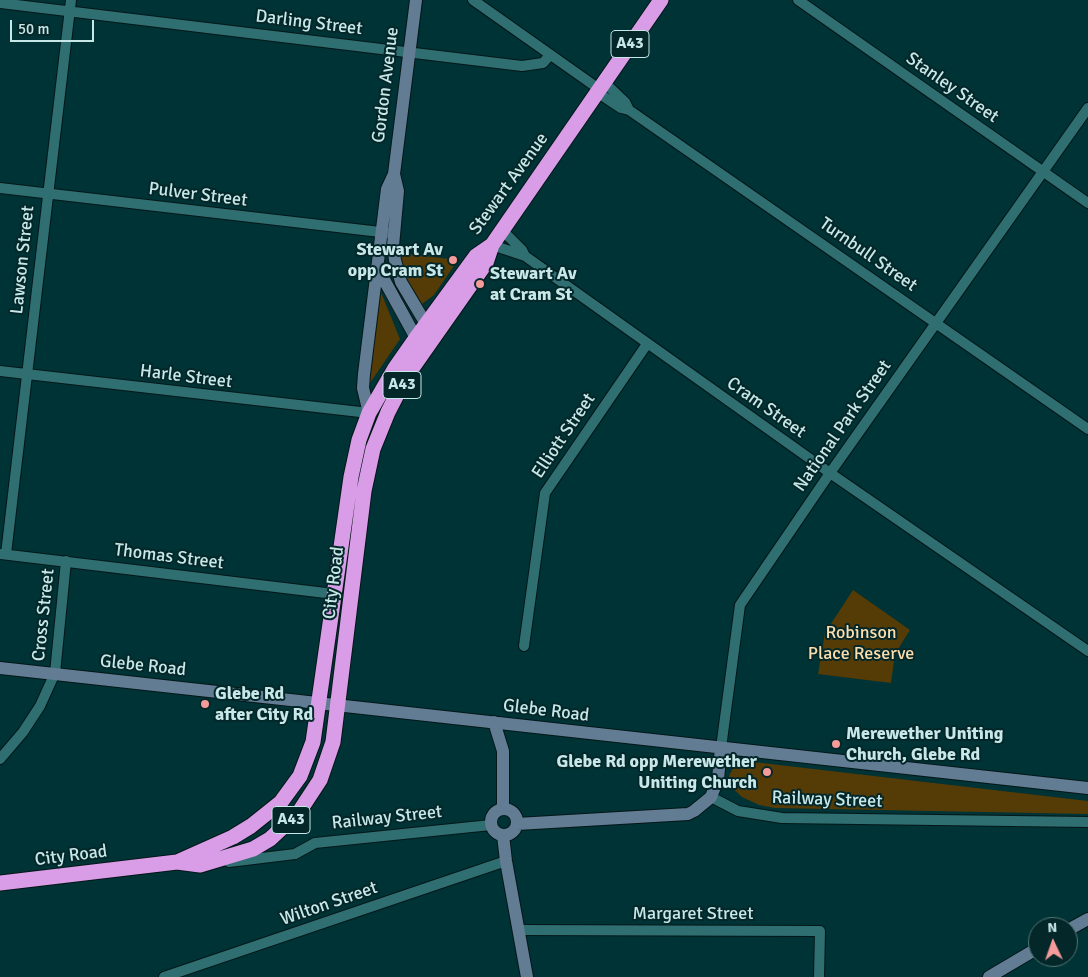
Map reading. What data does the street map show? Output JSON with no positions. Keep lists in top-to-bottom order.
{
  "streets": {
    "highway": ["A43", "Stewart Avenue", "City Road"],
    "main road": ["Gordon Avenue", "National Park Street", "Glebe Road"],
    "street": [
      "Darling Street",
      "Stanley Street",
      "Pulver Street",
      "Turnbull Street",
      "Lawson Street",
      "Harle Street",
      "Cram Street",
      "Elliott Street",
      "Thomas Street",
      "Cross Street",
      "Railway Street",
      "Wilton Street",
      "Margaret Street"
    ]
  },
  "crossings": [
    ["Darling Street", "Gordon Avenue"],
    ["Darling Street", "Turnbull Street"],
    ["Darling Street", "Lawson Street"],
    ["A43", "Gordon Avenue"],
    ["A43", "Stewart Avenue"],
    ["A43", "Harle Street"],
    ["A43", "Thomas Street"],
    ["A43", "City Road"],
    ["A43", "Glebe Road"],
    ["Gordon Avenue", "Stewart Avenue"],
    ["Gordon Avenue", "Pulver Street"],
    ["Gordon Avenue", "Harle Street"],
    ["Stanley Street", "National Park Street"],
    ["Stewart Avenue", "Turnbull Street"],
    ["Stewart Avenue", "Harle Street"],
    ["Stewart Avenue", "Cram Street"],
    ["Stewart Avenue", "City Road"],
    ["Pulver Street", "Lawson Street"],
    ["Turnbull Street", "National Park Street"],
    ["Lawson Street", "Harle Street"],
    ["Lawson Street", "Thomas Street"],
    ["Cram Street", "National Park Street"],
    ["Cram Street", "Elliott Street"],
    ["Cram Street", "City Road"],
    ["National Park Street", "Glebe Road"],
    ["National Park Street", "Railway Street"],
    ["Thomas Street", "Cross Street"],
    ["City Road", "Glebe Road"],
    ["City Road", "Railway Street"],
    ["Cross Street", "Glebe Road"]
  ],
  "parks": ["Robinson Place Reserve"],
  "places": [
    "Stewart Av opp Cram St",
    "Stewart Av at Cram St",
    "Glebe Rd after City Rd",
    "Merewether Uniting Church, Glebe Rd",
    "Glebe Rd opp Merewether Uniting Church"
  ],
  "scale_bar": "50 m",
  "north": "top"
}
